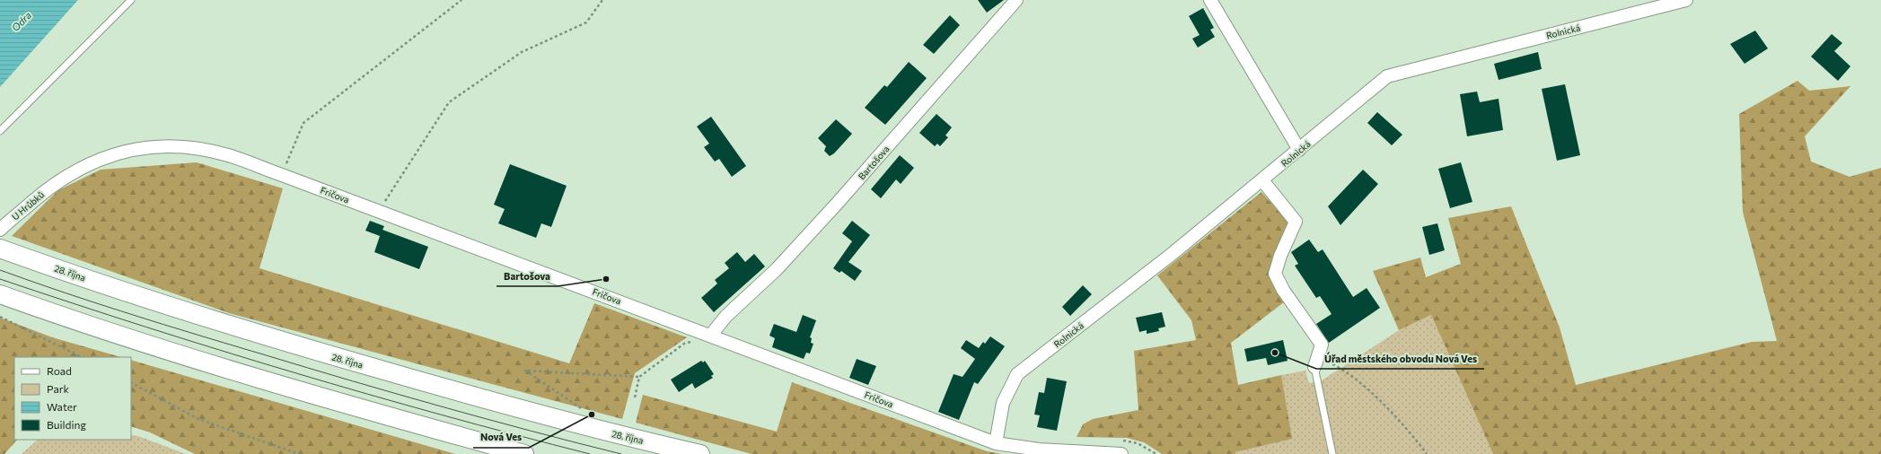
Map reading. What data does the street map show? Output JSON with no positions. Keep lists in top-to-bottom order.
{
  "streets": {
    "main road": ["28. října"],
    "street": [
      "Rolnická",
      "Bartošova",
      "Fričova",
      "U Hrůbků"
    ]
  },
  "crossings": [
    ["Rolnická", "Fričova"],
    ["Bartošova", "Fričova"],
    ["Fričova", "U Hrůbků"]
  ],
  "water": ["Odra"],
  "places": ["Bartošova", "Úřad městského obvodu Nová Ves", "Nová Ves"],
  "legend": [
    "Road",
    "Park",
    "Water",
    "Building"
  ]
}
